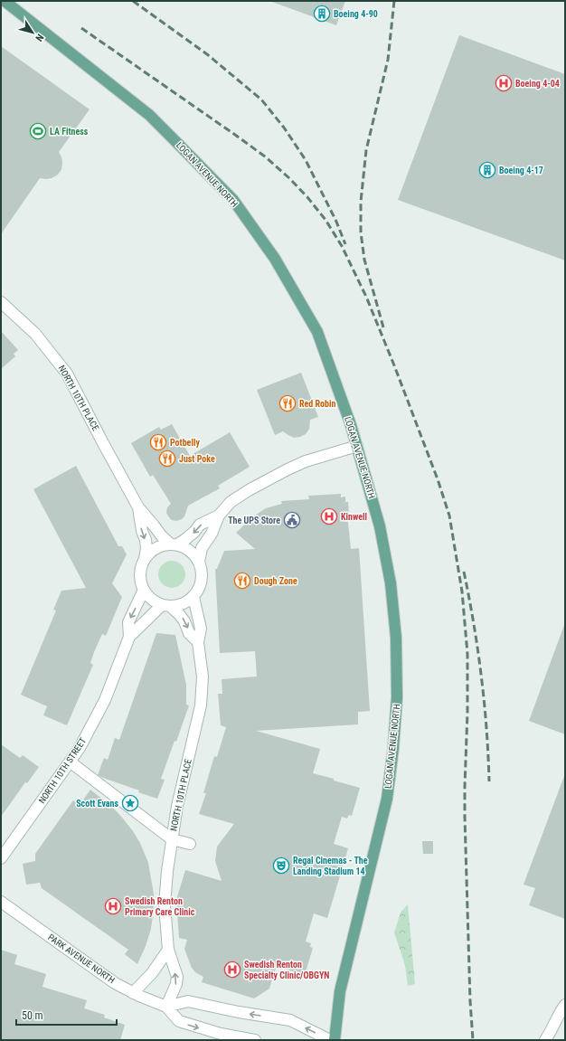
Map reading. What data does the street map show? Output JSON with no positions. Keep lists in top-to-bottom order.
{
  "streets": {
    "main road": ["LOGAN AVENUE NORTH"],
    "street": ["NORTH 10TH PLACE", "NORTH 10TH STREET", "PARK AVENUE NORTH"]
  },
  "crossings": [
    ["NORTH 10TH PLACE", "NORTH 10TH STREET"],
    ["NORTH 10TH PLACE", "PARK AVENUE NORTH"]
  ],
  "places": {
    "building": ["Boeing 4-90", "Boeing 4-17"],
    "hospital": [
      "Boeing 4-04",
      "Kinwell",
      "Swedish Renton Primary Care Clinic",
      "Swedish Renton Specialty Clinic/OBGYN"
    ],
    "sports": ["LA Fitness"],
    "restaurant": [
      "Red Robin",
      "Potbelly",
      "Just Poke",
      "Dough Zone"
    ],
    "public building": ["The UPS Store"],
    "place": ["Scott Evans"],
    "theatre": ["Regal Cinemas - The Landing Stadium 14"]
  },
  "scale_bar": "50 m",
  "north": "bottom right"
}
